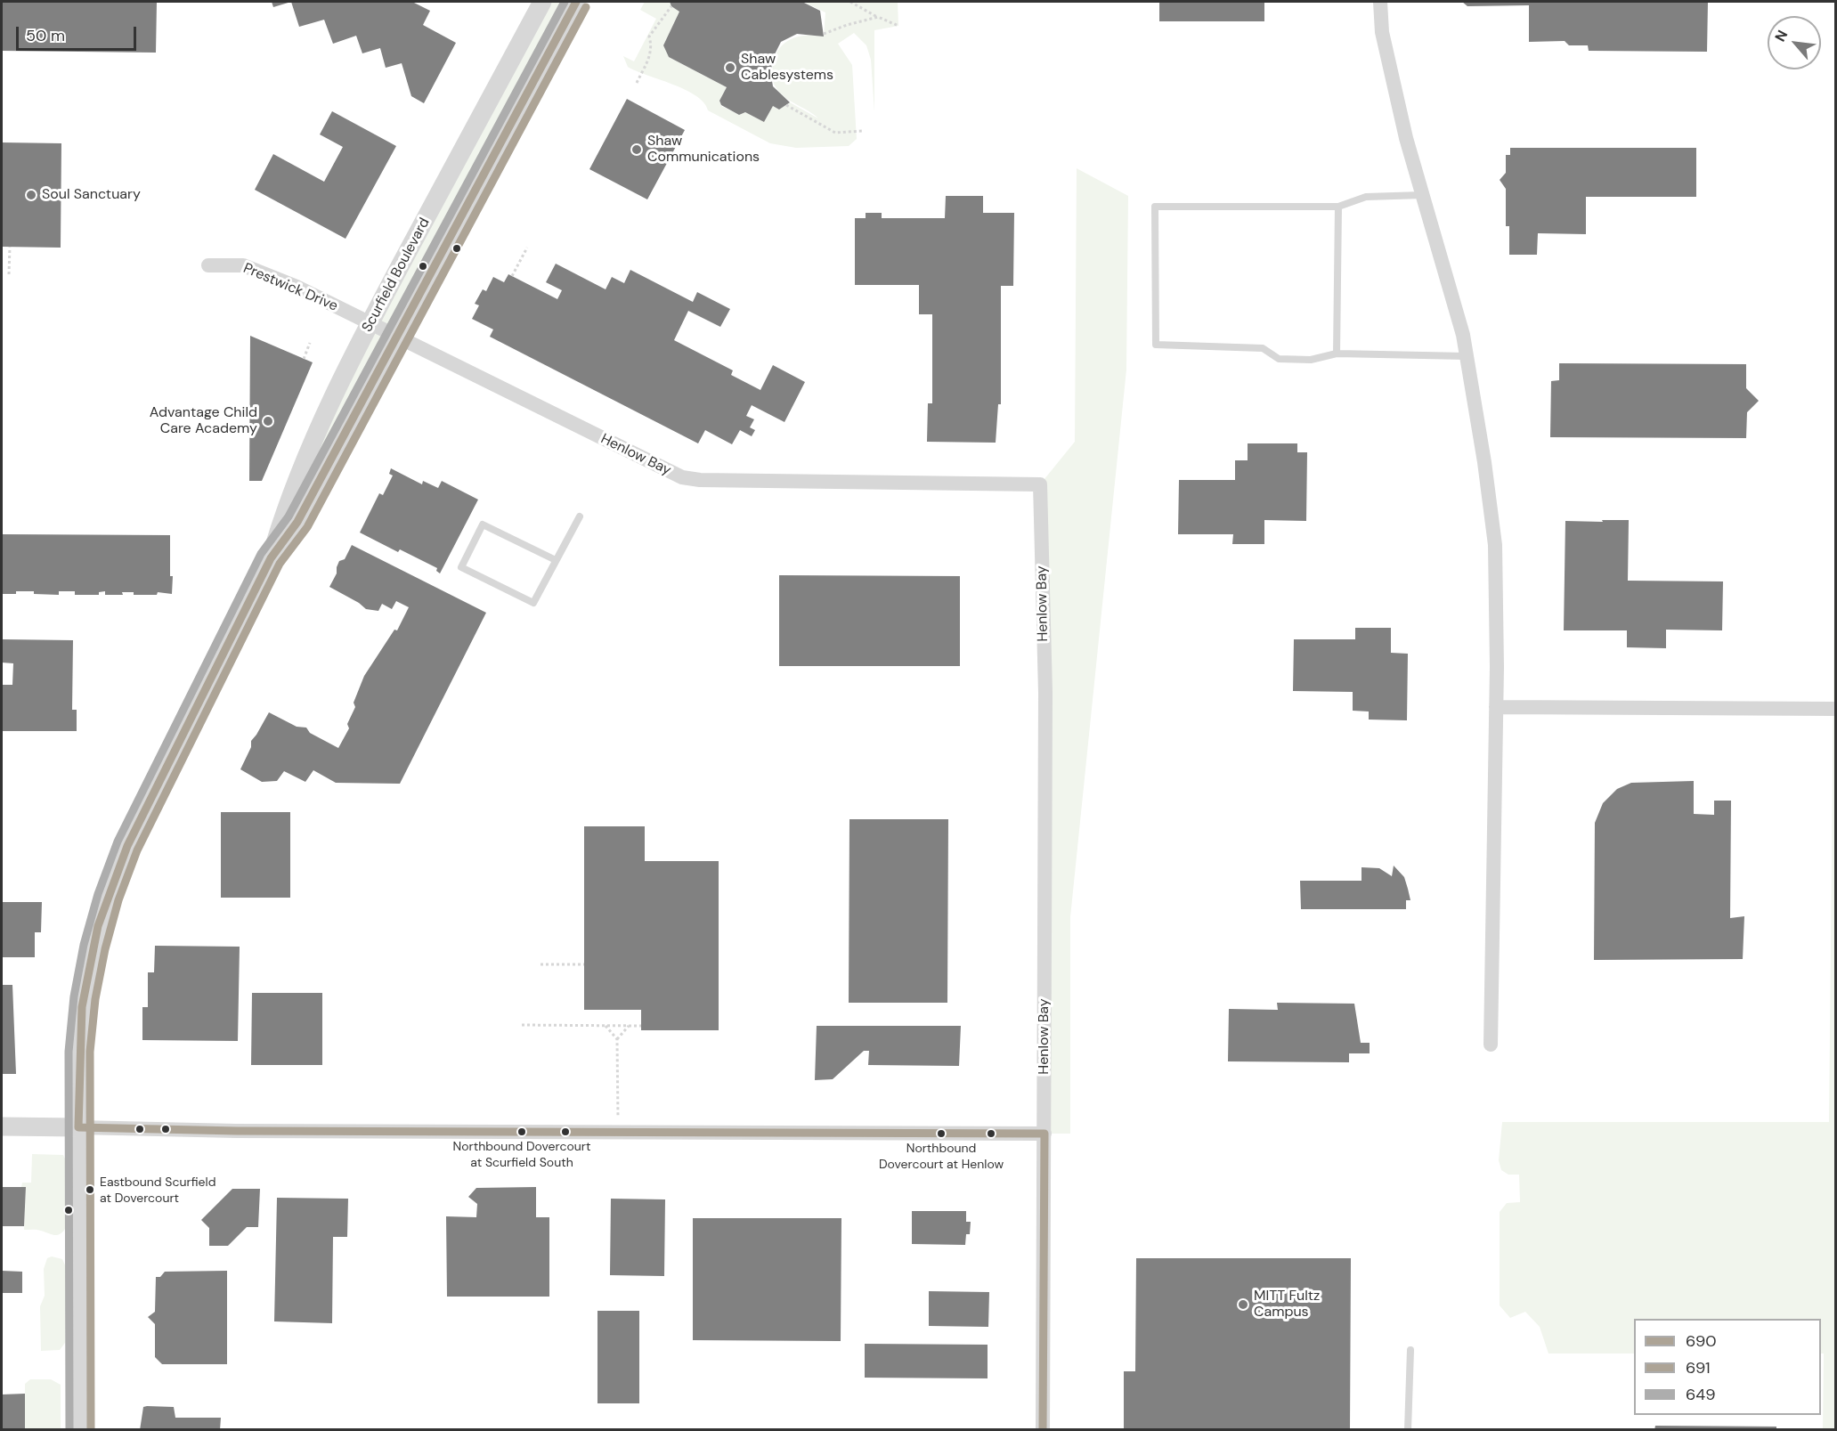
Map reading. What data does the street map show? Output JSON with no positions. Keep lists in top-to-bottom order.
{
  "streets": {
    "street": ["Scurfield Boulevard", "Prestwick Drive", "Henlow Bay"]
  },
  "crossings": [
    ["Scurfield Boulevard", "Prestwick Drive"],
    ["Scurfield Boulevard", "Henlow Bay"],
    ["Prestwick Drive", "Henlow Bay"]
  ],
  "places": [
    "Shaw Cablesystems",
    "Shaw Communications",
    "Soul Sanctuary",
    "Advantage Child Care Academy",
    "Northbound Dovercourt at Scurfield South",
    "Northbound Dovercourt at Henlow",
    "Eastbound Scurfield at Dovercourt",
    "MITT Fultz Campus"
  ],
  "lines": ["transit line 690", "transit line 649", "transit line 691"],
  "legend": ["690", "691", "649"],
  "scale_bar": "50 m",
  "north": "top left"
}
